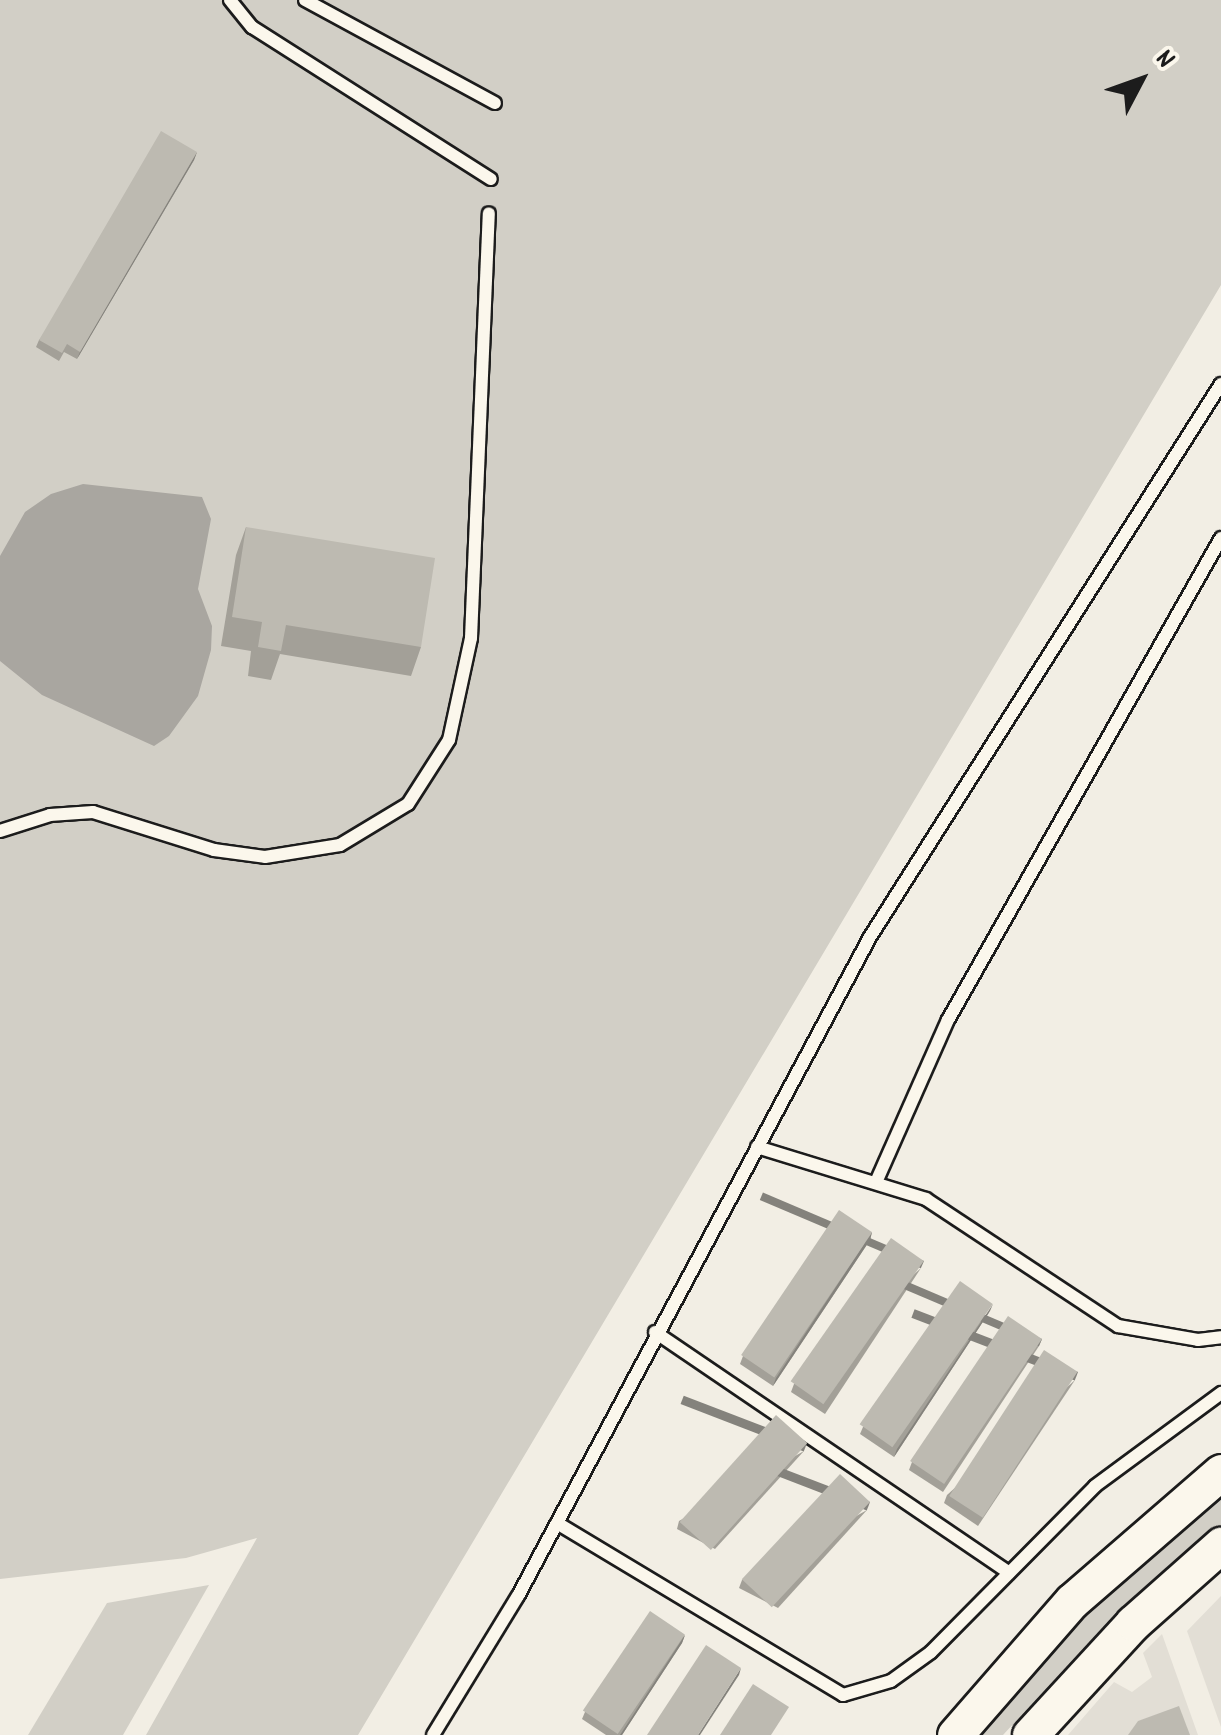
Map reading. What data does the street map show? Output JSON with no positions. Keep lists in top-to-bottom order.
{
  "north": "top right"
}
